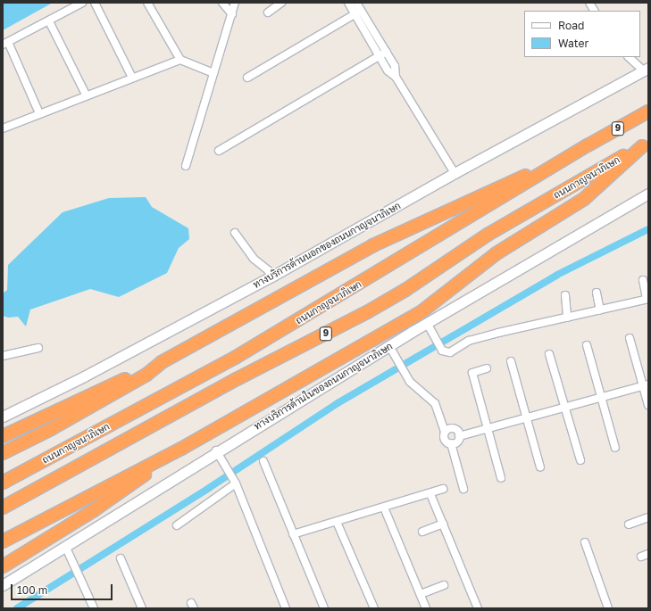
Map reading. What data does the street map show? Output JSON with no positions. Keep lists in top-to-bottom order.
{
  "streets": {
    "highway": ["9", "ถนนกาญจนาภิเษก"],
    "main road": ["ทางบริการด้านนอกของถนนกาญจนาภิเษก", "ทางบริการด้านในของถนนกาญจนาภิเษก"]
  },
  "legend": ["Road", "Water"],
  "scale_bar": "100 m"
}
